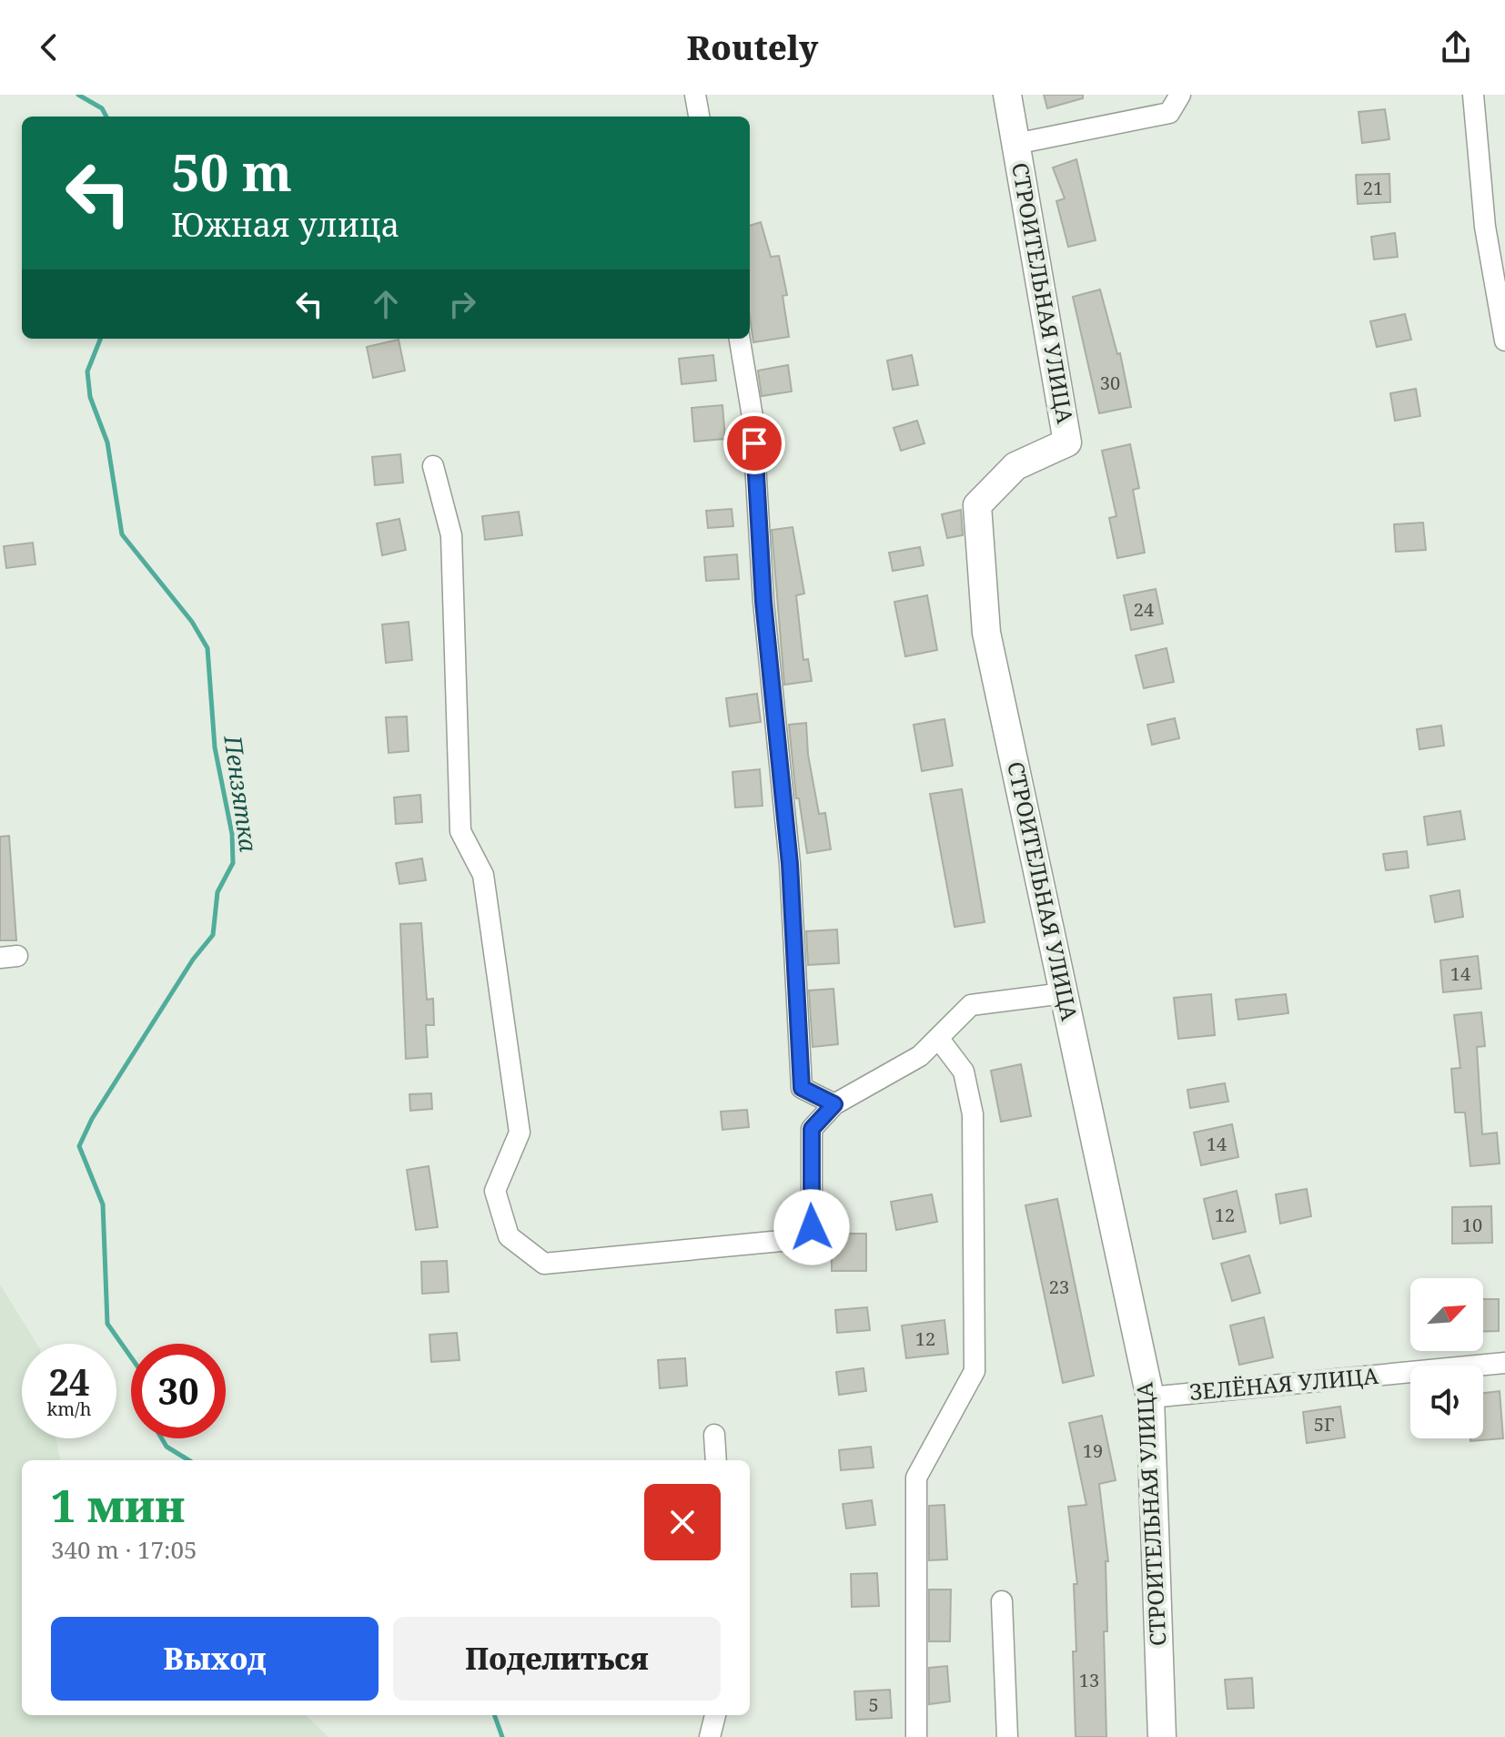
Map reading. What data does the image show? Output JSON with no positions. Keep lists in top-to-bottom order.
{
  "streets": {
    "street": ["СТРОИТЕЛЬНАЯ УЛИЦА", "ЗЕЛЁНАЯ УЛИЦА"]
  },
  "crossings": [
    ["СТРОИТЕЛЬНАЯ УЛИЦА", "ЗЕЛЁНАЯ УЛИЦА"]
  ],
  "water": ["Пензятка"],
  "house_numbers": [
    "21",
    "30",
    "24",
    "14",
    "14",
    "12",
    "10",
    "23",
    "12",
    "5Г",
    "19",
    "13",
    "5"
  ],
  "north": "top right",
  "page": {
    "header": "Routely",
    "turn": ["50 m", "Южная улица"],
    "speed": "24 km/h",
    "limit": "30",
    "heading": ["1 мин", "340 m · 17:05"],
    "buttons": ["Выход", "Поделиться"]
  }
}
